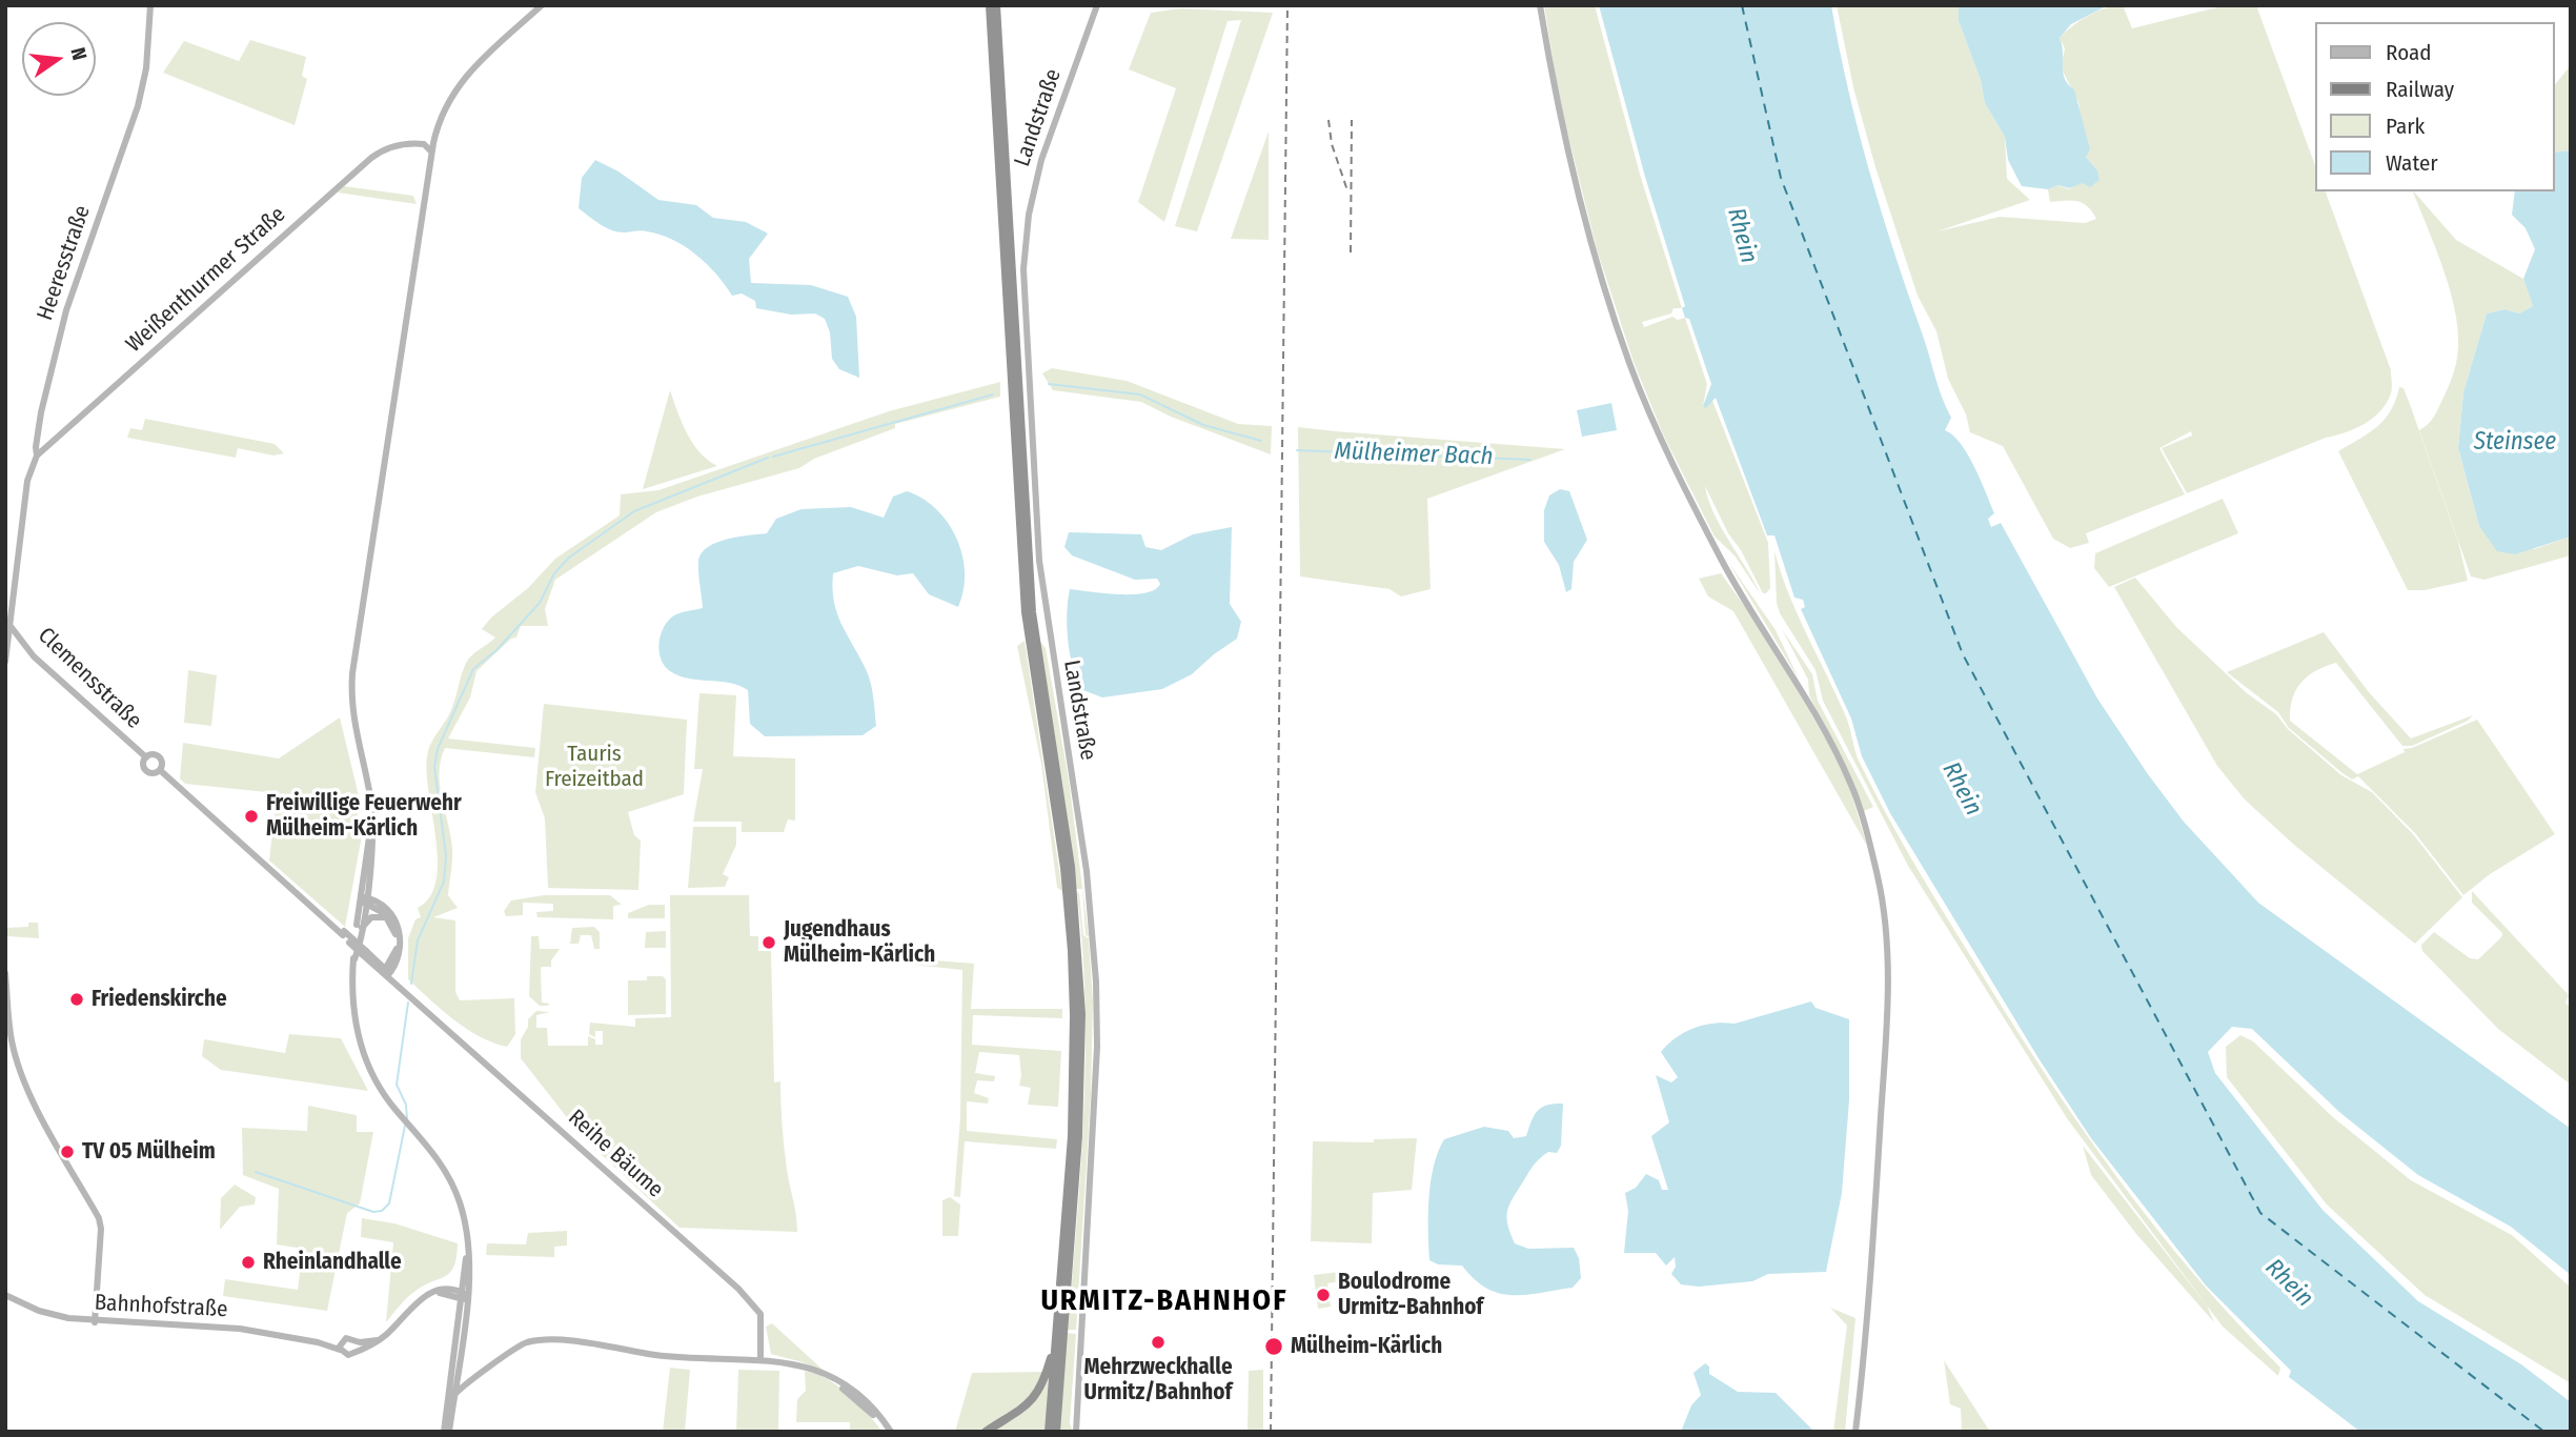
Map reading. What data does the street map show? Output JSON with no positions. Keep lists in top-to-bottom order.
{
  "streets": {
    "street": [
      "Landstraße",
      "Heeresstraße",
      "Weißenthurmer Straße",
      "Clemensstraße",
      "Reihe Bäume",
      "Bahnhofstraße"
    ]
  },
  "crossings": [
    ["Heeresstraße", "Weißenthurmer Straße"],
    ["Heeresstraße", "Clemensstraße"],
    ["Weißenthurmer Straße", "Clemensstraße"],
    ["Clemensstraße", "Reihe Bäume"]
  ],
  "districts": ["URMITZ-BAHNHOF"],
  "water": ["Rhein", "Steinsee", "Mülheimer Bach"],
  "parks": ["Tauris Freizeitbad"],
  "places": [
    "Freiwillige Feuerwehr Mülheim-Kärlich",
    "Jugendhaus Mülheim-Kärlich",
    "Friedenskirche",
    "TV 05 Mülheim",
    "Rheinlandhalle",
    "Boulodrome Urmitz-Bahnhof",
    "Mehrzweckhalle Urmitz/Bahnhof",
    "Mülheim-Kärlich"
  ],
  "legend": [
    "Road",
    "Railway",
    "Park",
    "Water"
  ],
  "north": "right"
}
